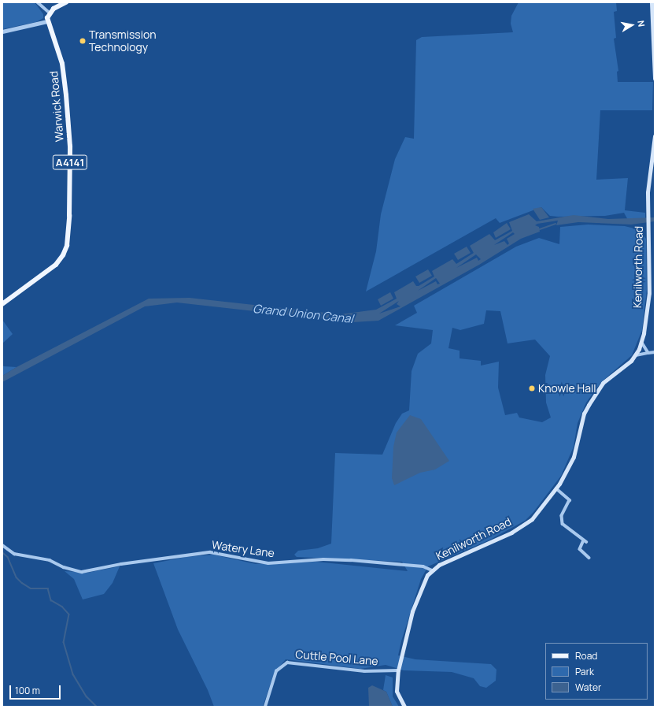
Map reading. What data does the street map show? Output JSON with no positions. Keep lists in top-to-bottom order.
{
  "streets": {
    "main road": ["Warwick Road", "A4141", "Kenilworth Road"],
    "street": ["Watery Lane", "Cuttle Pool Lane"]
  },
  "crossings": [
    ["Kenilworth Road", "Watery Lane"],
    ["Kenilworth Road", "Cuttle Pool Lane"]
  ],
  "water": ["Grand Union Canal"],
  "places": ["Transmission Technology", "Knowle Hall"],
  "legend": ["Road", "Park", "Water"],
  "scale_bar": "100 m",
  "north": "right"
}
